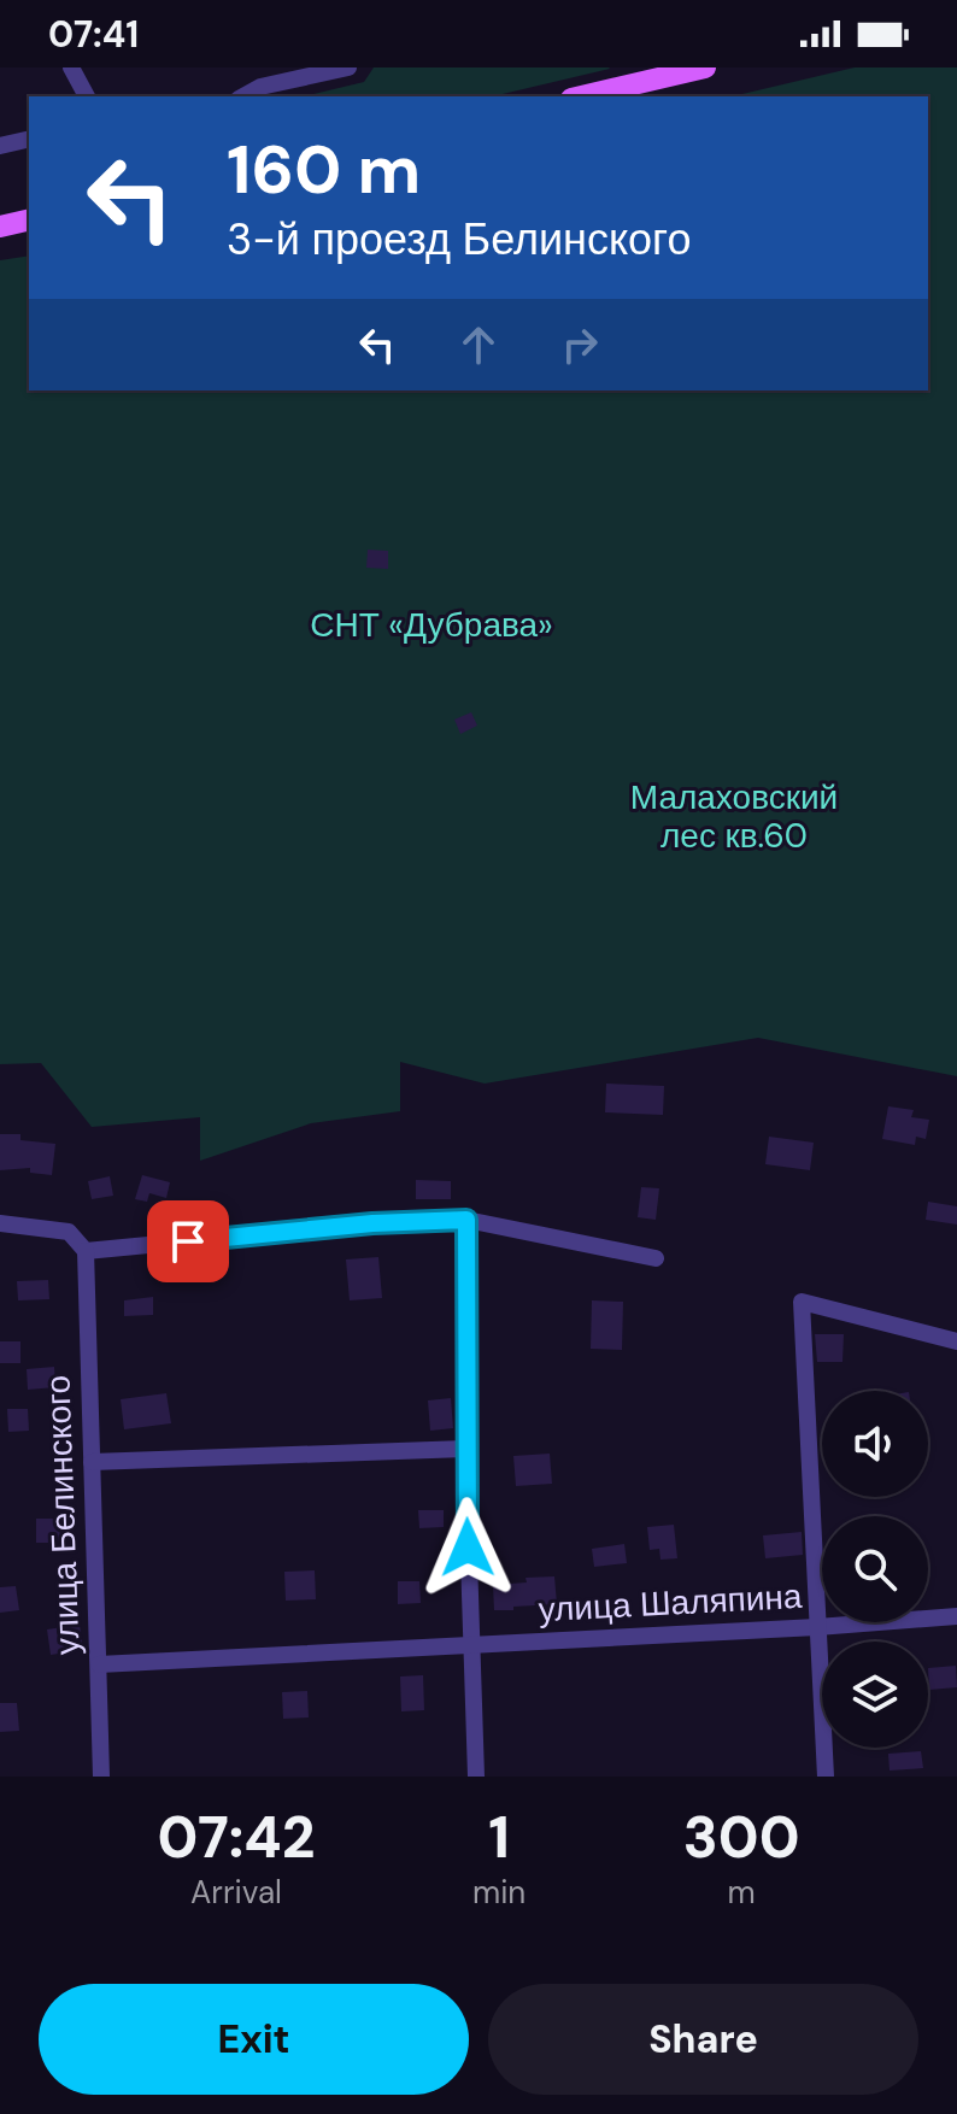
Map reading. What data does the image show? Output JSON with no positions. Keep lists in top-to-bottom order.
{
  "streets": {
    "street": ["улица Белинского", "улица Шаляпина"]
  },
  "crossings": [
    ["улица Белинского", "улица Шаляпина"]
  ],
  "parks": ["СНТ «Дубрава»", "Малаховский лес кв.60"],
  "page": {
    "status": "07:41",
    "turn": ["160 m", "3-й проезд Белинского"],
    "eta": [
      "07:42",
      "Arrival",
      "1",
      "min",
      "300",
      "m"
    ],
    "buttons": ["Exit", "Share"]
  }
}
